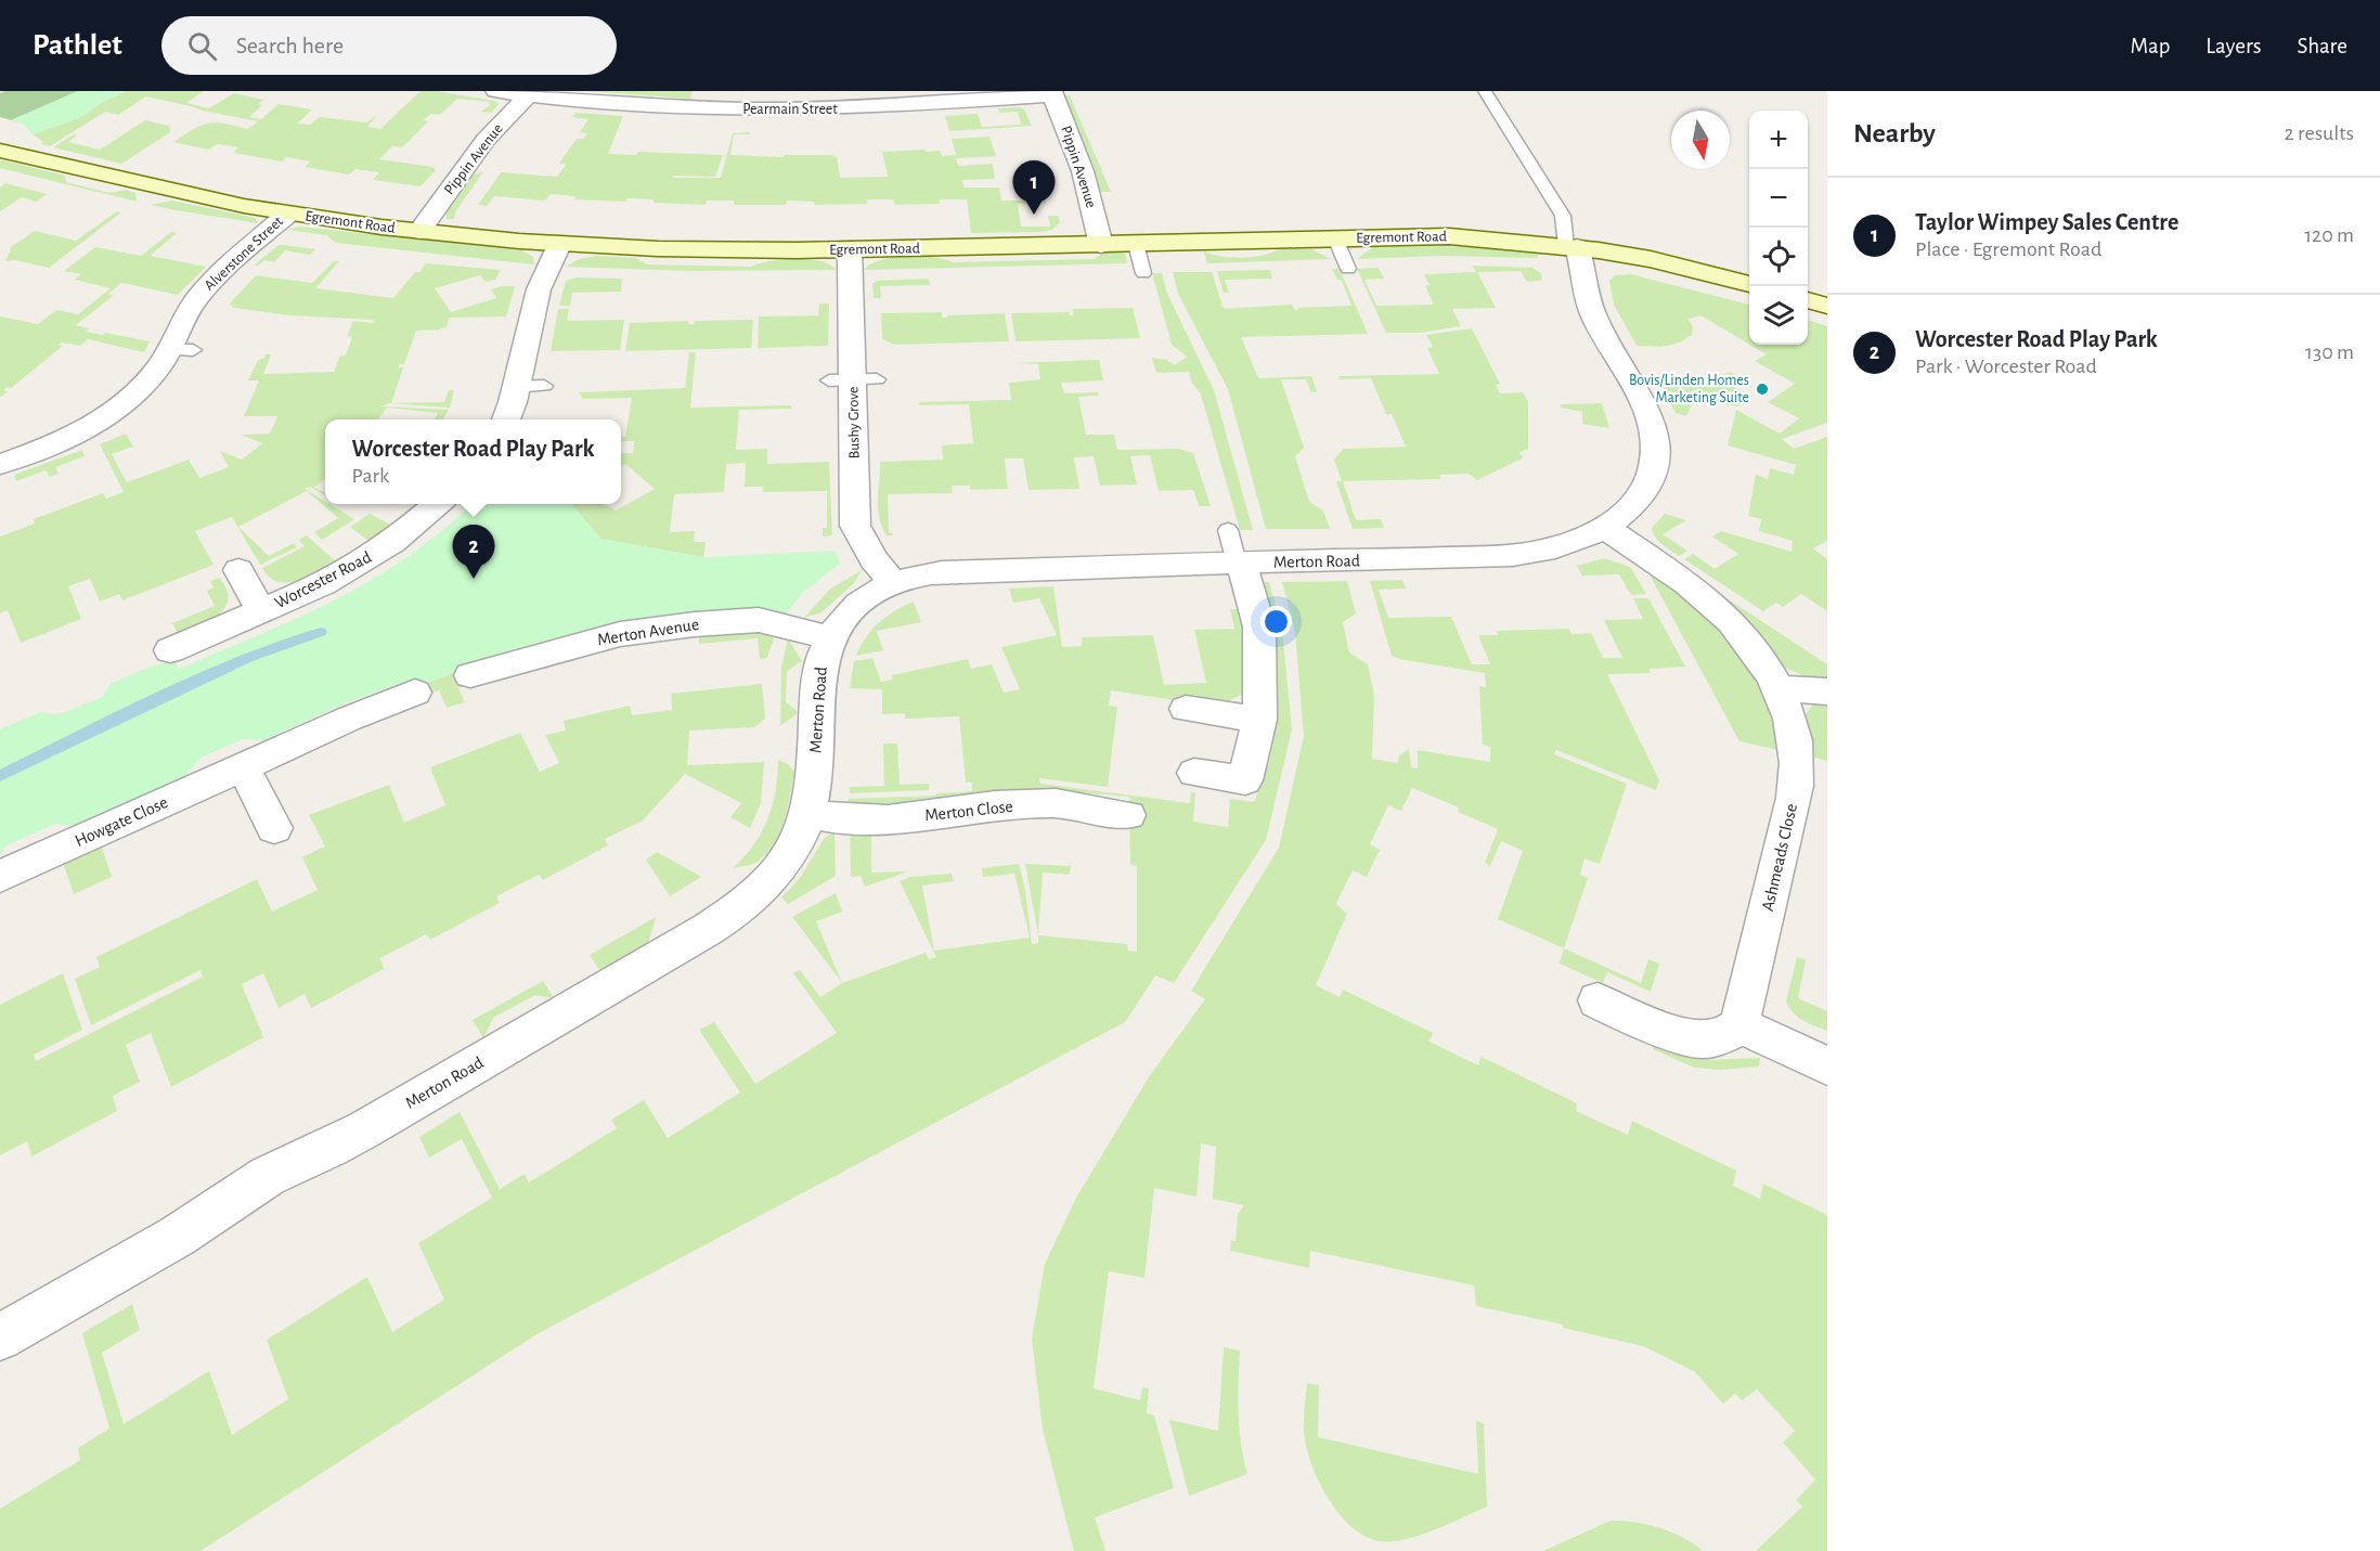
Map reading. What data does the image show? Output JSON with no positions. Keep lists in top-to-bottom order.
{
  "streets": {
    "street": [
      "Pearmain Street",
      "Pippin Avenue",
      "Egremont Road",
      "Alverstone Street",
      "Bushy Grove",
      "Merton Road",
      "Worcester Road",
      "Merton Avenue",
      "Merton Close",
      "Howgate Close",
      "Ashmeads Close"
    ]
  },
  "crossings": [
    ["Pearmain Street", "Pippin Avenue"],
    ["Pippin Avenue", "Egremont Road"],
    ["Egremont Road", "Alverstone Street"],
    ["Egremont Road", "Bushy Grove"],
    ["Egremont Road", "Merton Road"],
    ["Bushy Grove", "Merton Road"],
    ["Merton Road", "Merton Avenue"],
    ["Merton Road", "Merton Close"],
    ["Merton Road", "Ashmeads Close"]
  ],
  "places": ["Bovis/Linden Homes Marketing Suite"],
  "north": "bottom",
  "page": {
    "header": "Pathlet",
    "search": "Search here",
    "nav": ["Map", "Layers", "Share"],
    "heading": ["Nearby", "2 results"],
    "map_buttons": ["+", "−"],
    "pins": ["1", "2"],
    "list": [
      {
        "mark": "1",
        "name": "Taylor Wimpey Sales Centre",
        "note": "Place · Egremont Road",
        "value": "120 m"
      },
      {
        "mark": "2",
        "name": "Worcester Road Play Park",
        "note": "Park · Worcester Road",
        "value": "130 m"
      }
    ],
    "popup": ["Worcester Road Play Park", "Park"]
  }
}
